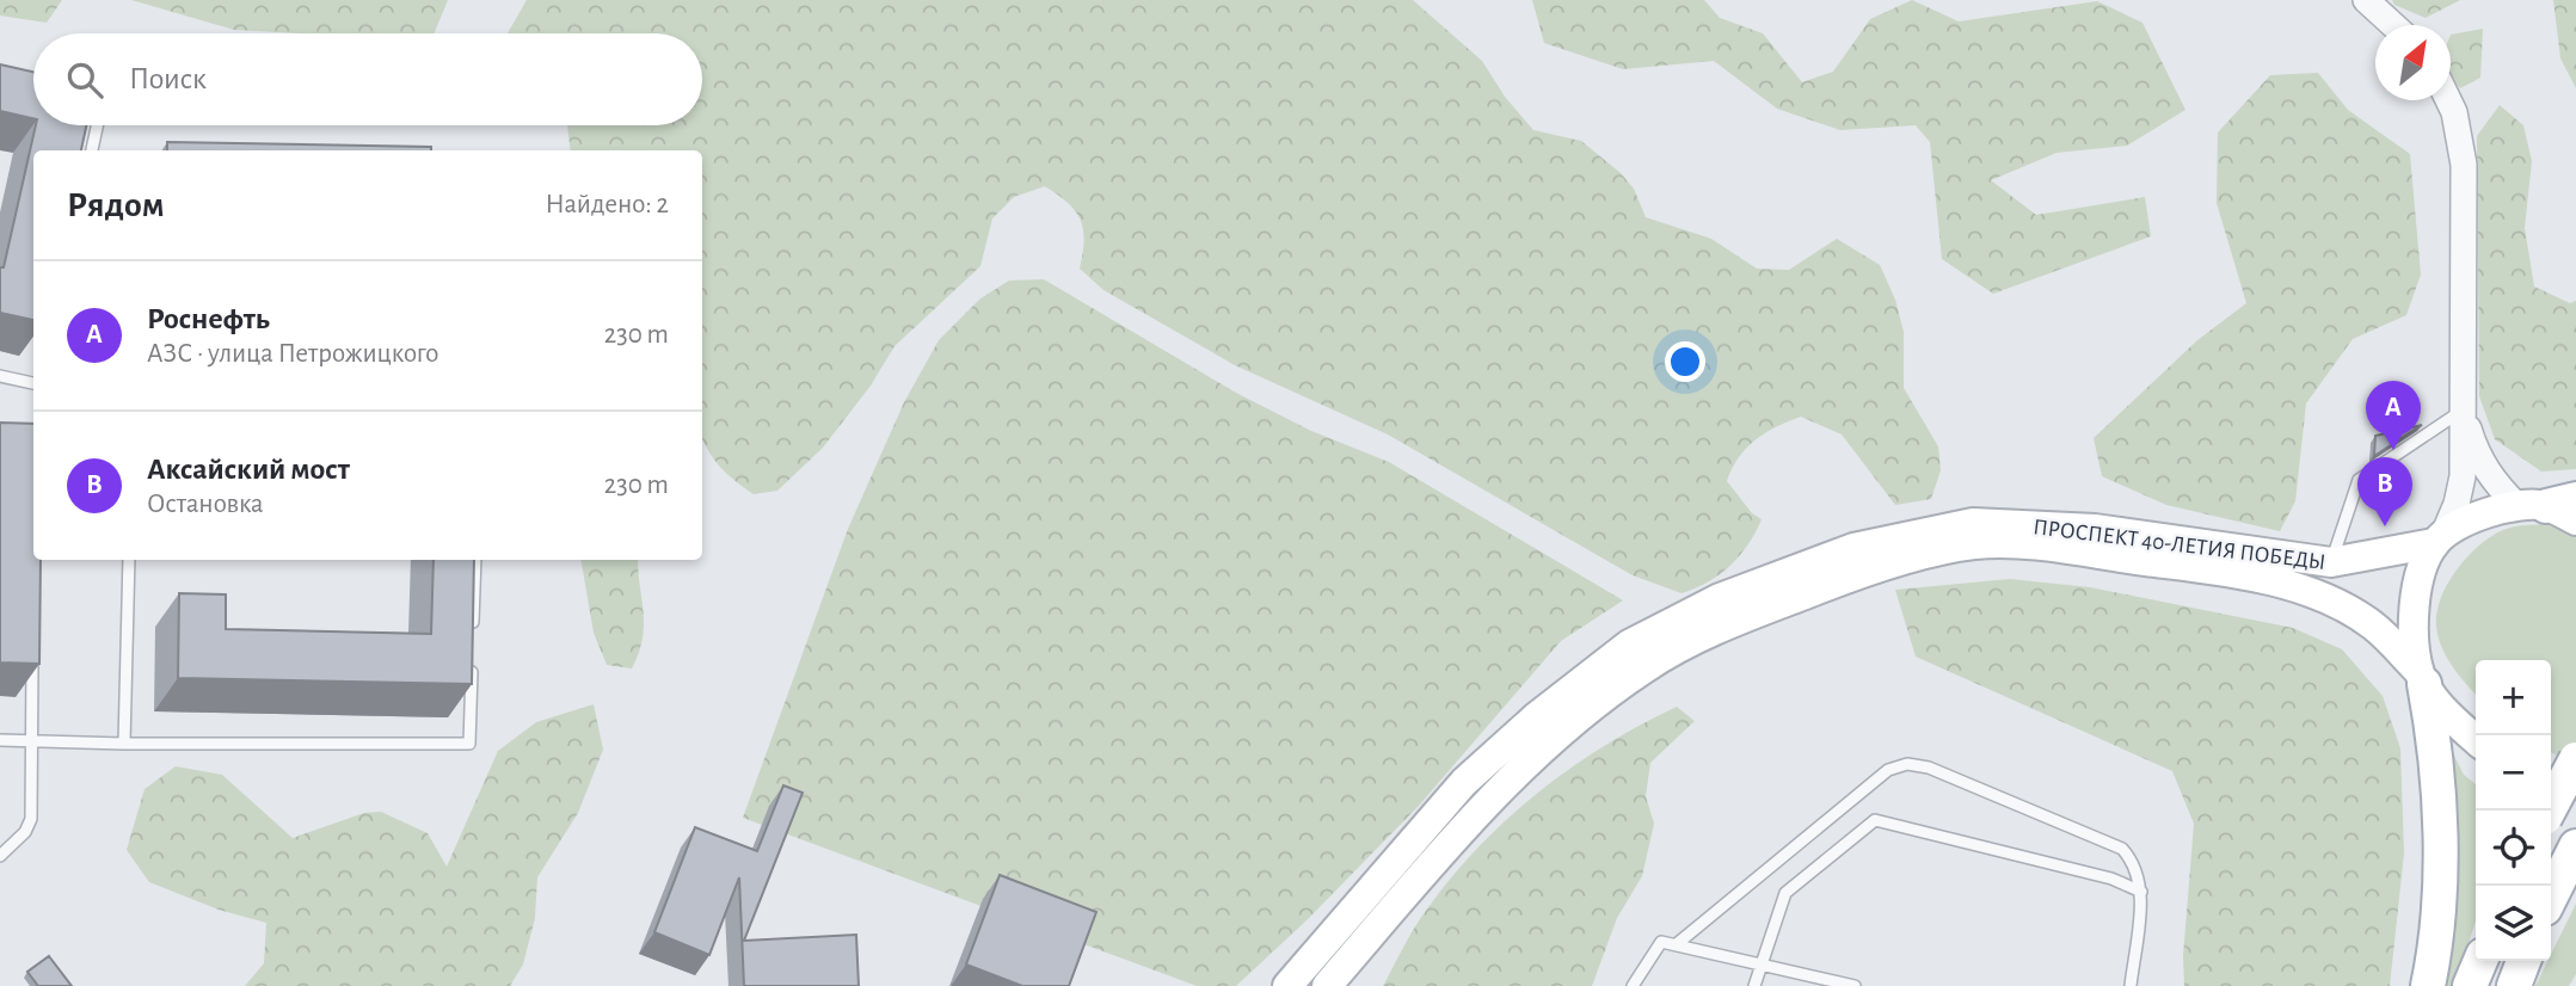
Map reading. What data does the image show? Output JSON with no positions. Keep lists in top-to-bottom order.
{
  "streets": {
    "main road": ["ПРОСПЕКТ 40-ЛЕТИЯ ПОБЕДЫ"]
  },
  "north": "top right",
  "page": {
    "search": "Поиск",
    "heading": ["Рядом", "Найдено: 2"],
    "list": [
      {
        "mark": "A",
        "name": "Роснефть",
        "note": "АЗС · улица Петрожицкого",
        "value": "230 m"
      },
      {
        "mark": "B",
        "name": "Аксайский мост",
        "note": "Остановка",
        "value": "230 m"
      }
    ],
    "pins": ["A", "B"],
    "map_buttons": ["+", "−"]
  }
}
